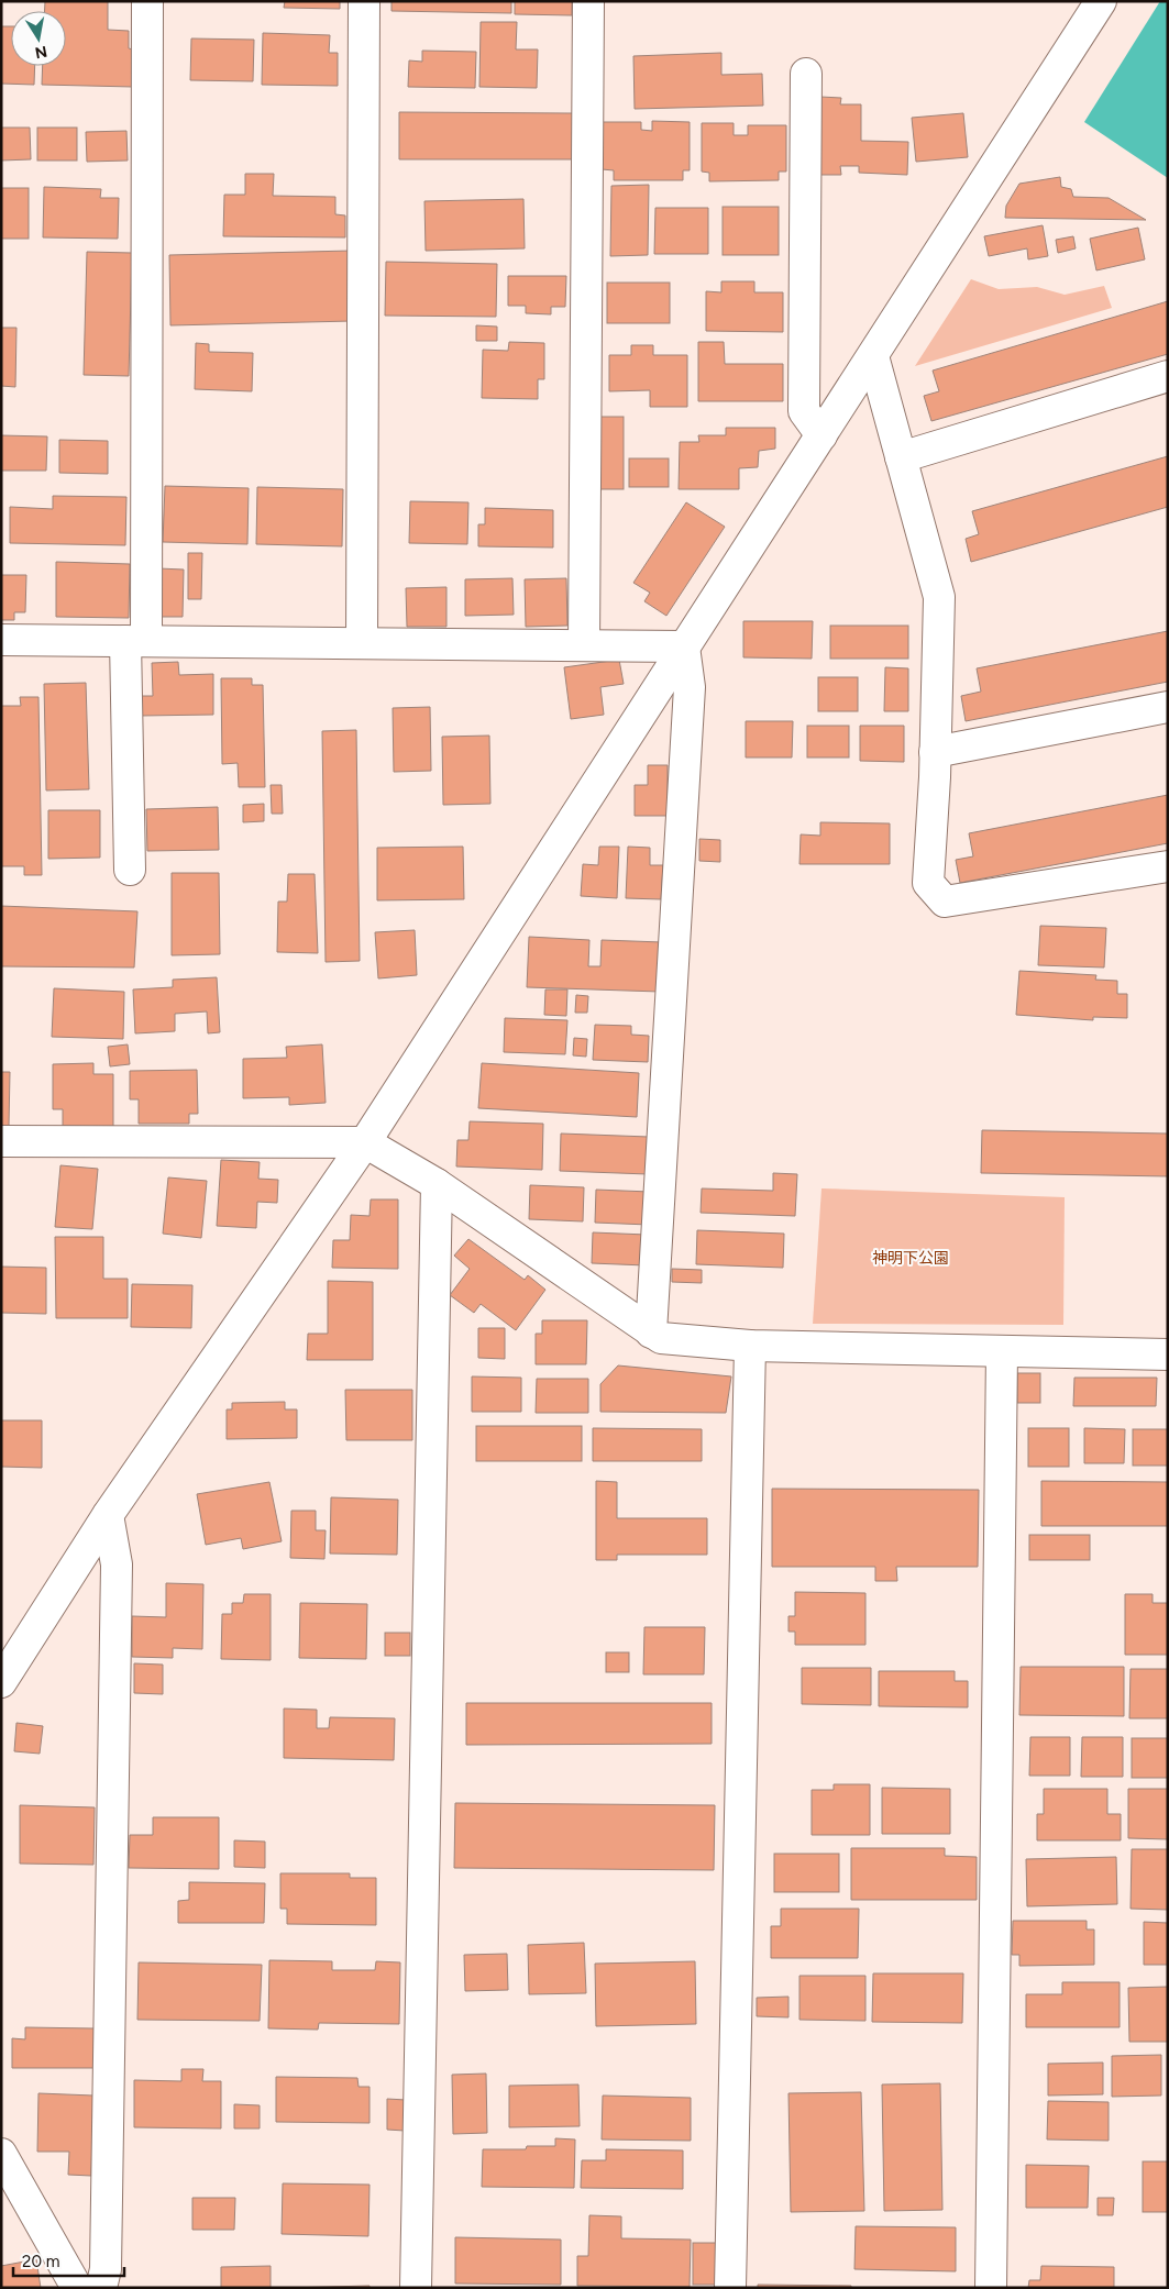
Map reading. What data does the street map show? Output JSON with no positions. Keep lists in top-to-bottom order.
{
  "parks": ["神明下公園"],
  "scale_bar": "20 m",
  "north": "bottom"
}
